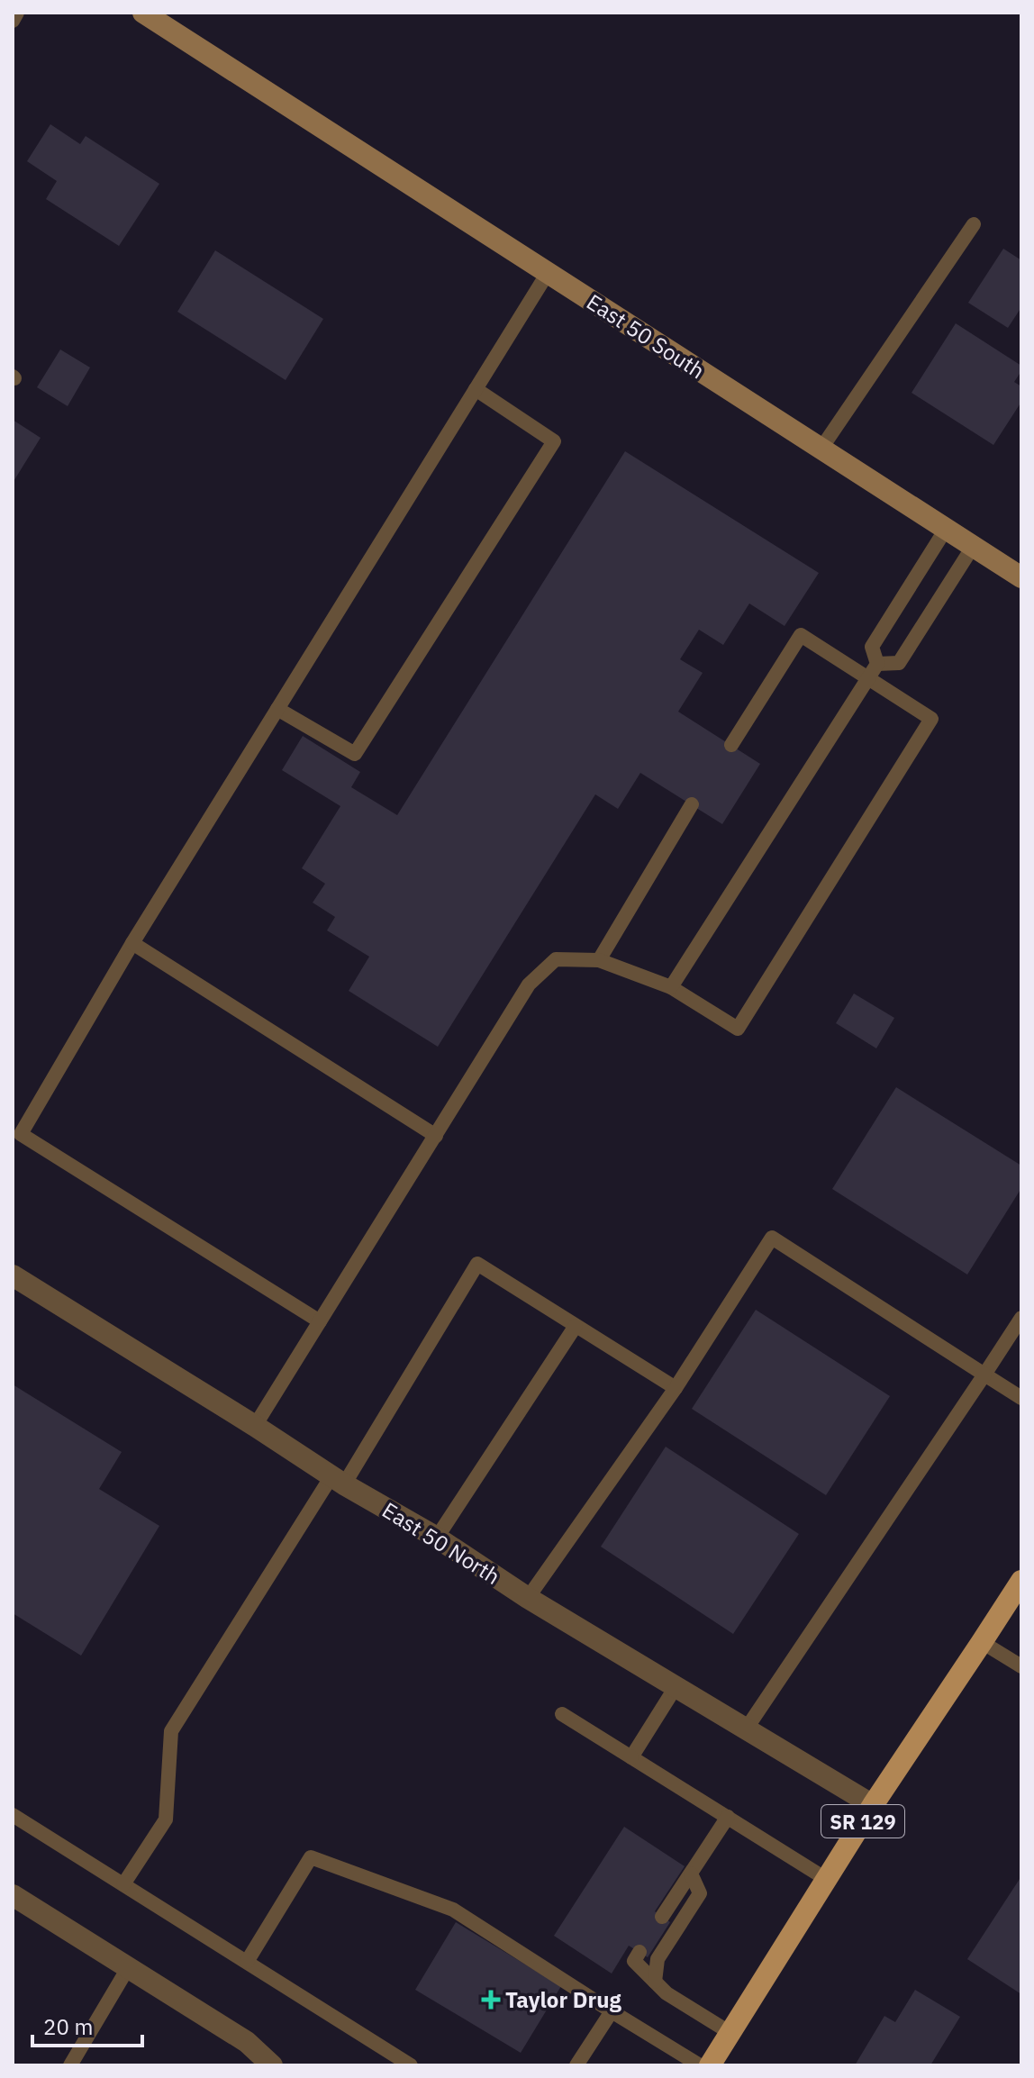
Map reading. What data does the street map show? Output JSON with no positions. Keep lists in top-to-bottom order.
{
  "streets": {
    "main road": ["East 50 South", "SR 129"],
    "street": ["East 50 North"]
  },
  "crossings": [
    ["East 50 North", "SR 129"]
  ],
  "places": {
    "health": ["Taylor Drug"]
  },
  "scale_bar": "20 m"
}
